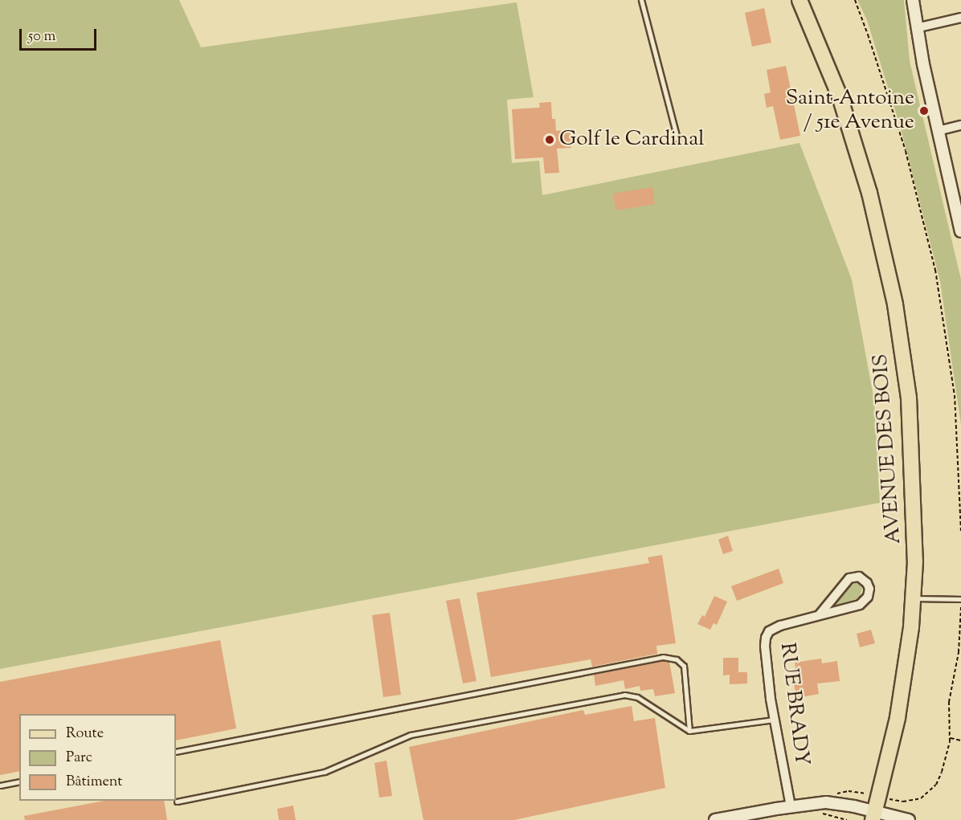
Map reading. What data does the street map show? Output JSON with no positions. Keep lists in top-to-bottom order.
{
  "streets": {
    "main road": ["AVENUE DES BOIS"],
    "street": ["RUE BRADY"]
  },
  "places": ["Saint-Antoine / 51e Avenue", "Golf le Cardinal"],
  "legend": ["Route", "Parc", "Bâtiment"],
  "scale_bar": "50 m"
}
